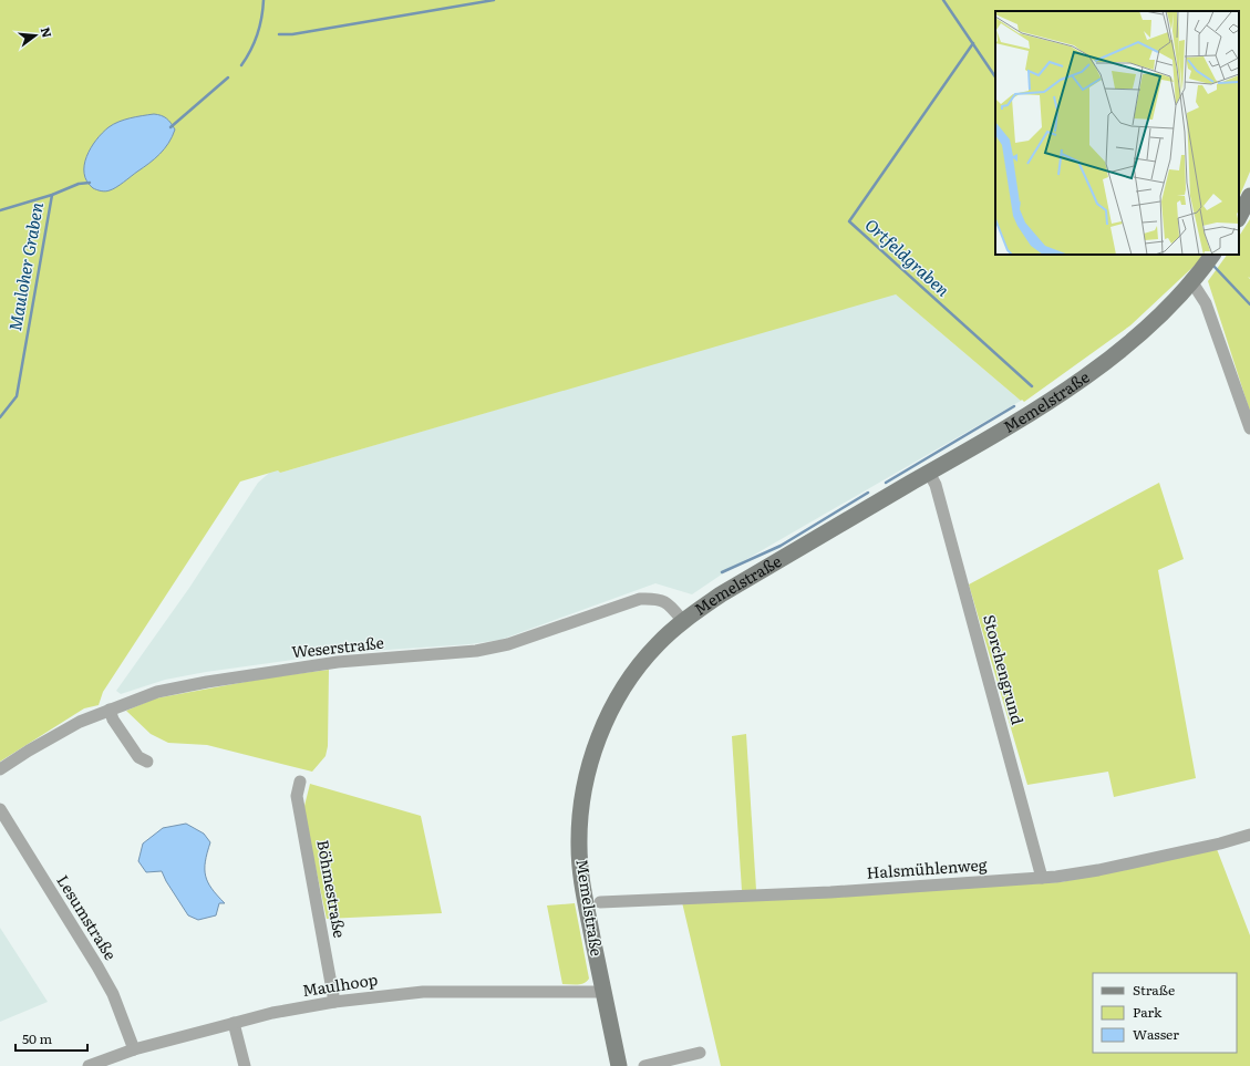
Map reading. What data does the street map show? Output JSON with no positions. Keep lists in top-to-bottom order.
{
  "streets": {
    "street": [
      "Memelstraße",
      "Weserstraße",
      "Storchengrund",
      "Halsmühlenweg",
      "Böhmestraße",
      "Lesumstraße",
      "Maulhoop"
    ]
  },
  "crossings": [
    ["Memelstraße", "Weserstraße"],
    ["Memelstraße", "Storchengrund"],
    ["Memelstraße", "Maulhoop"],
    ["Storchengrund", "Halsmühlenweg"],
    ["Böhmestraße", "Maulhoop"],
    ["Lesumstraße", "Maulhoop"]
  ],
  "water": ["Ortfeldgraben", "Mauloher Graben"],
  "legend": ["Straße", "Park", "Wasser"],
  "scale_bar": "50 m",
  "north": "right"
}
